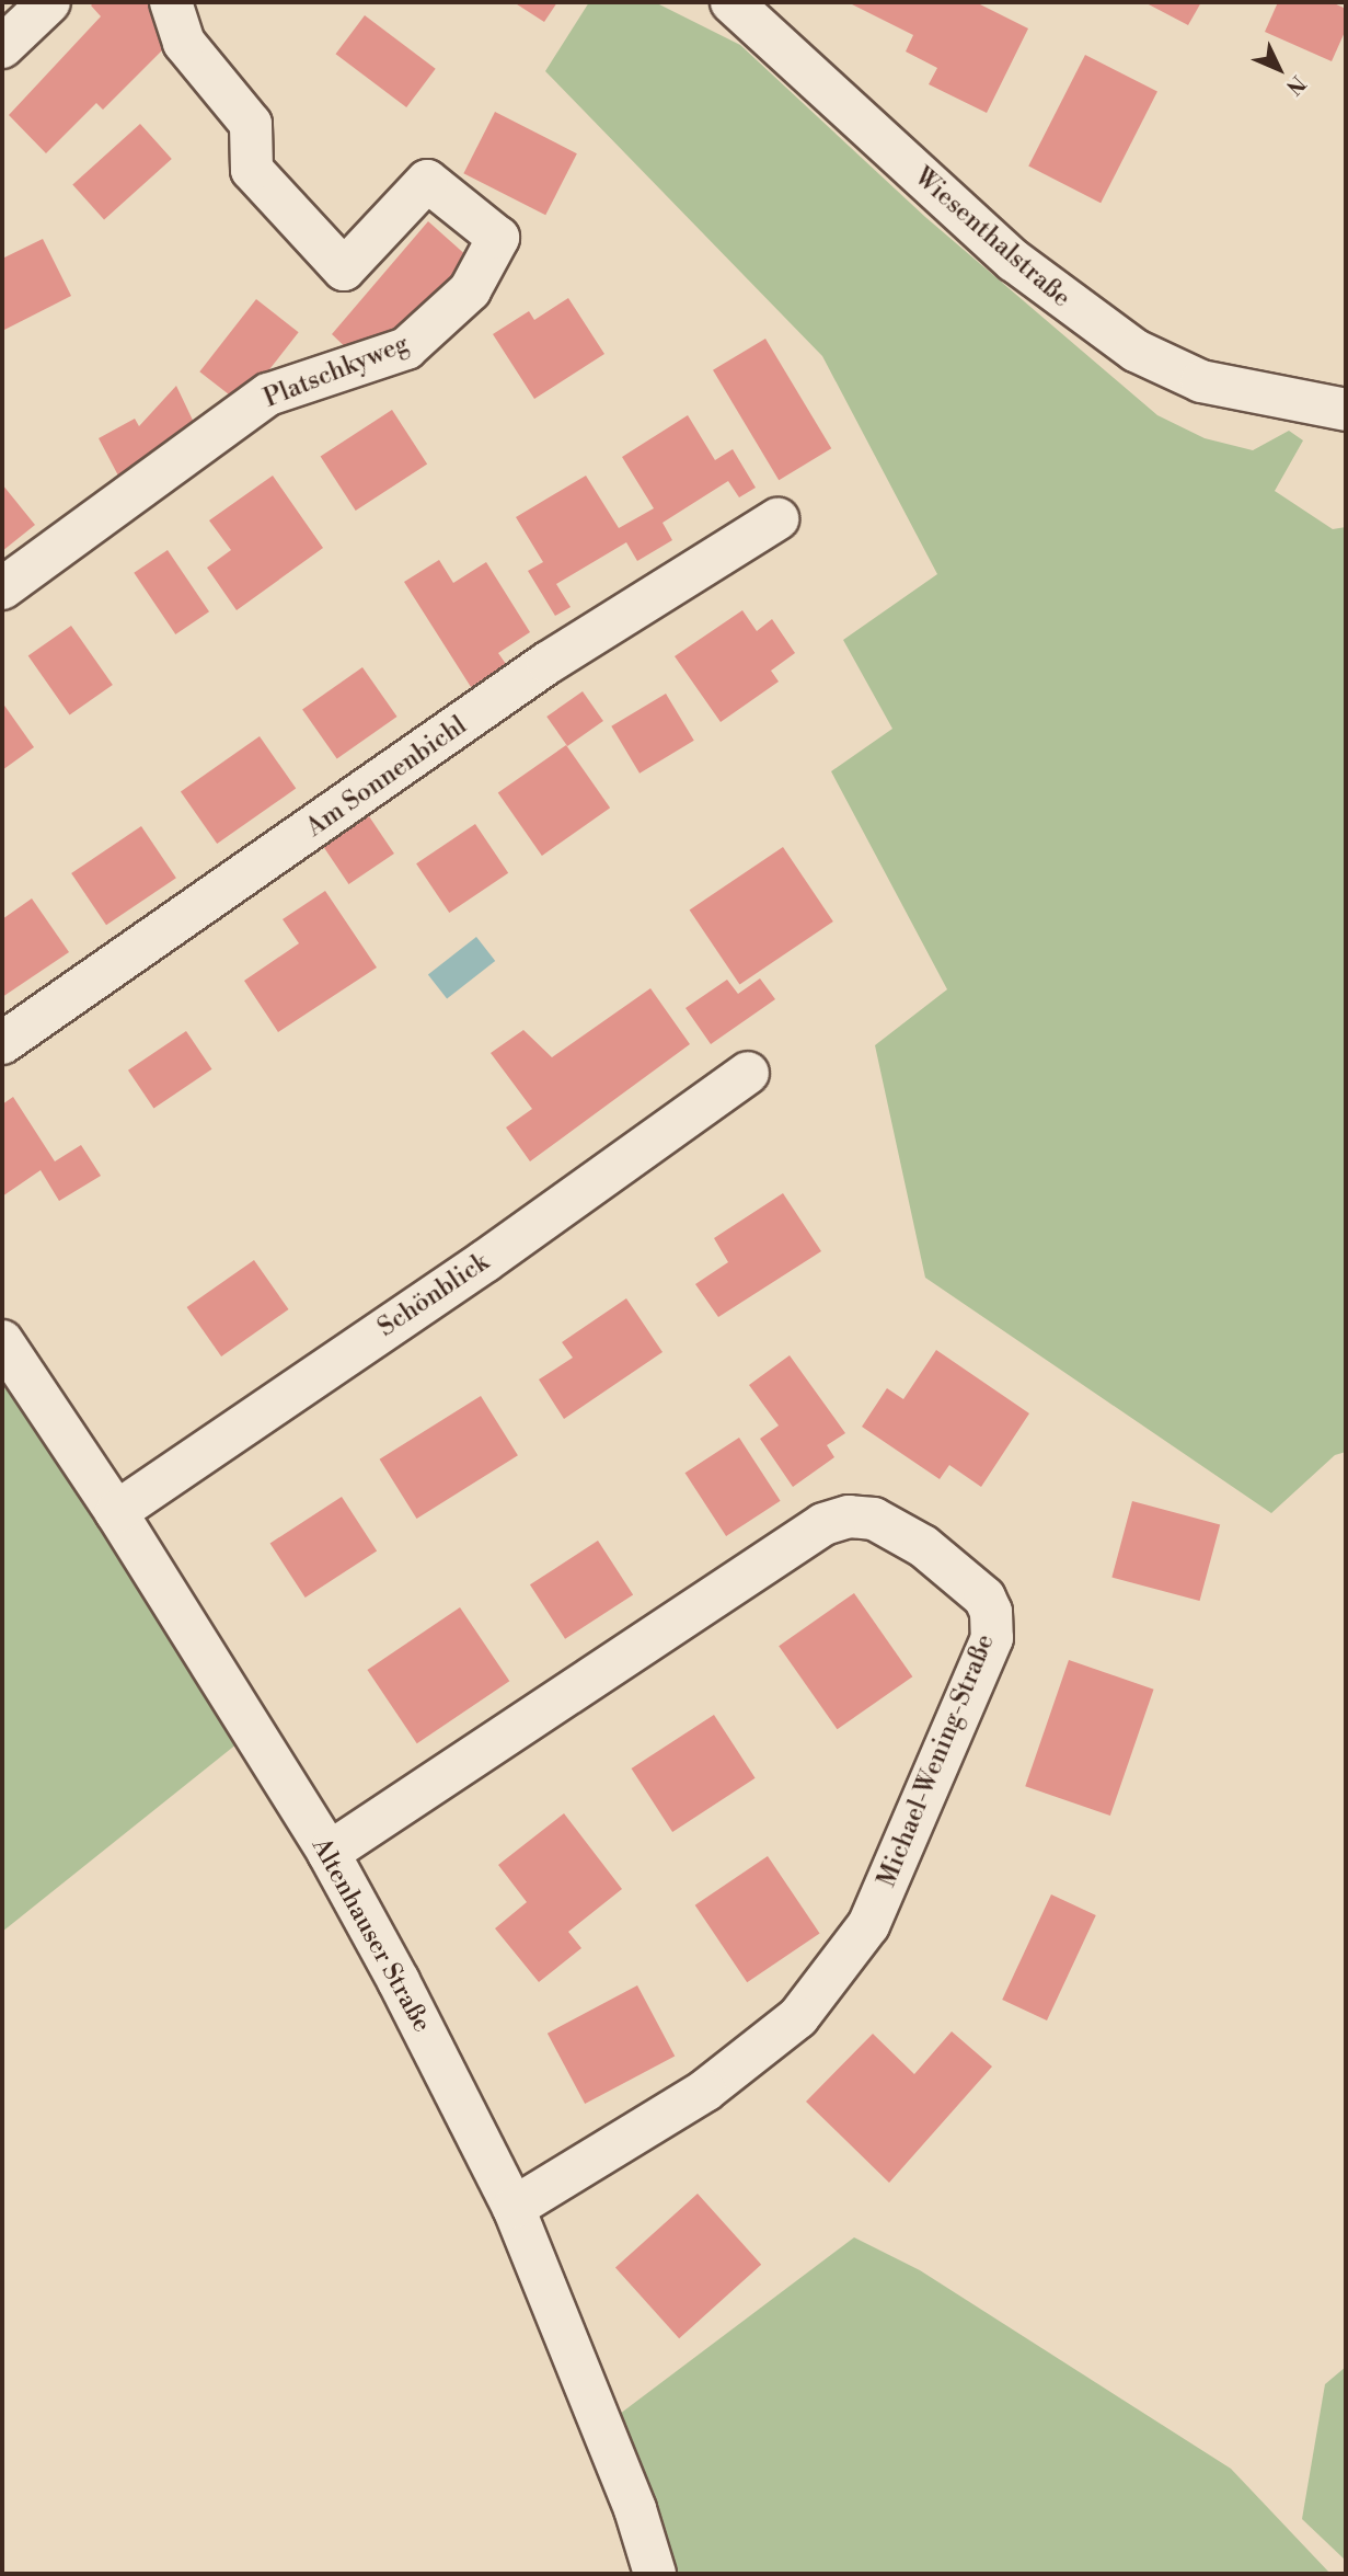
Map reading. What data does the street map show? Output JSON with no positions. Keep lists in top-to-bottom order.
{
  "streets": {
    "street": [
      "Wiesenthalstraße",
      "Platschkyweg",
      "Am Sonnenbichl",
      "Schönblick",
      "Michael-Wening-Straße",
      "Altenhauser Straße"
    ]
  },
  "crossings": [
    ["Schönblick", "Altenhauser Straße"],
    ["Michael-Wening-Straße", "Altenhauser Straße"]
  ],
  "north": "bottom right"
}
